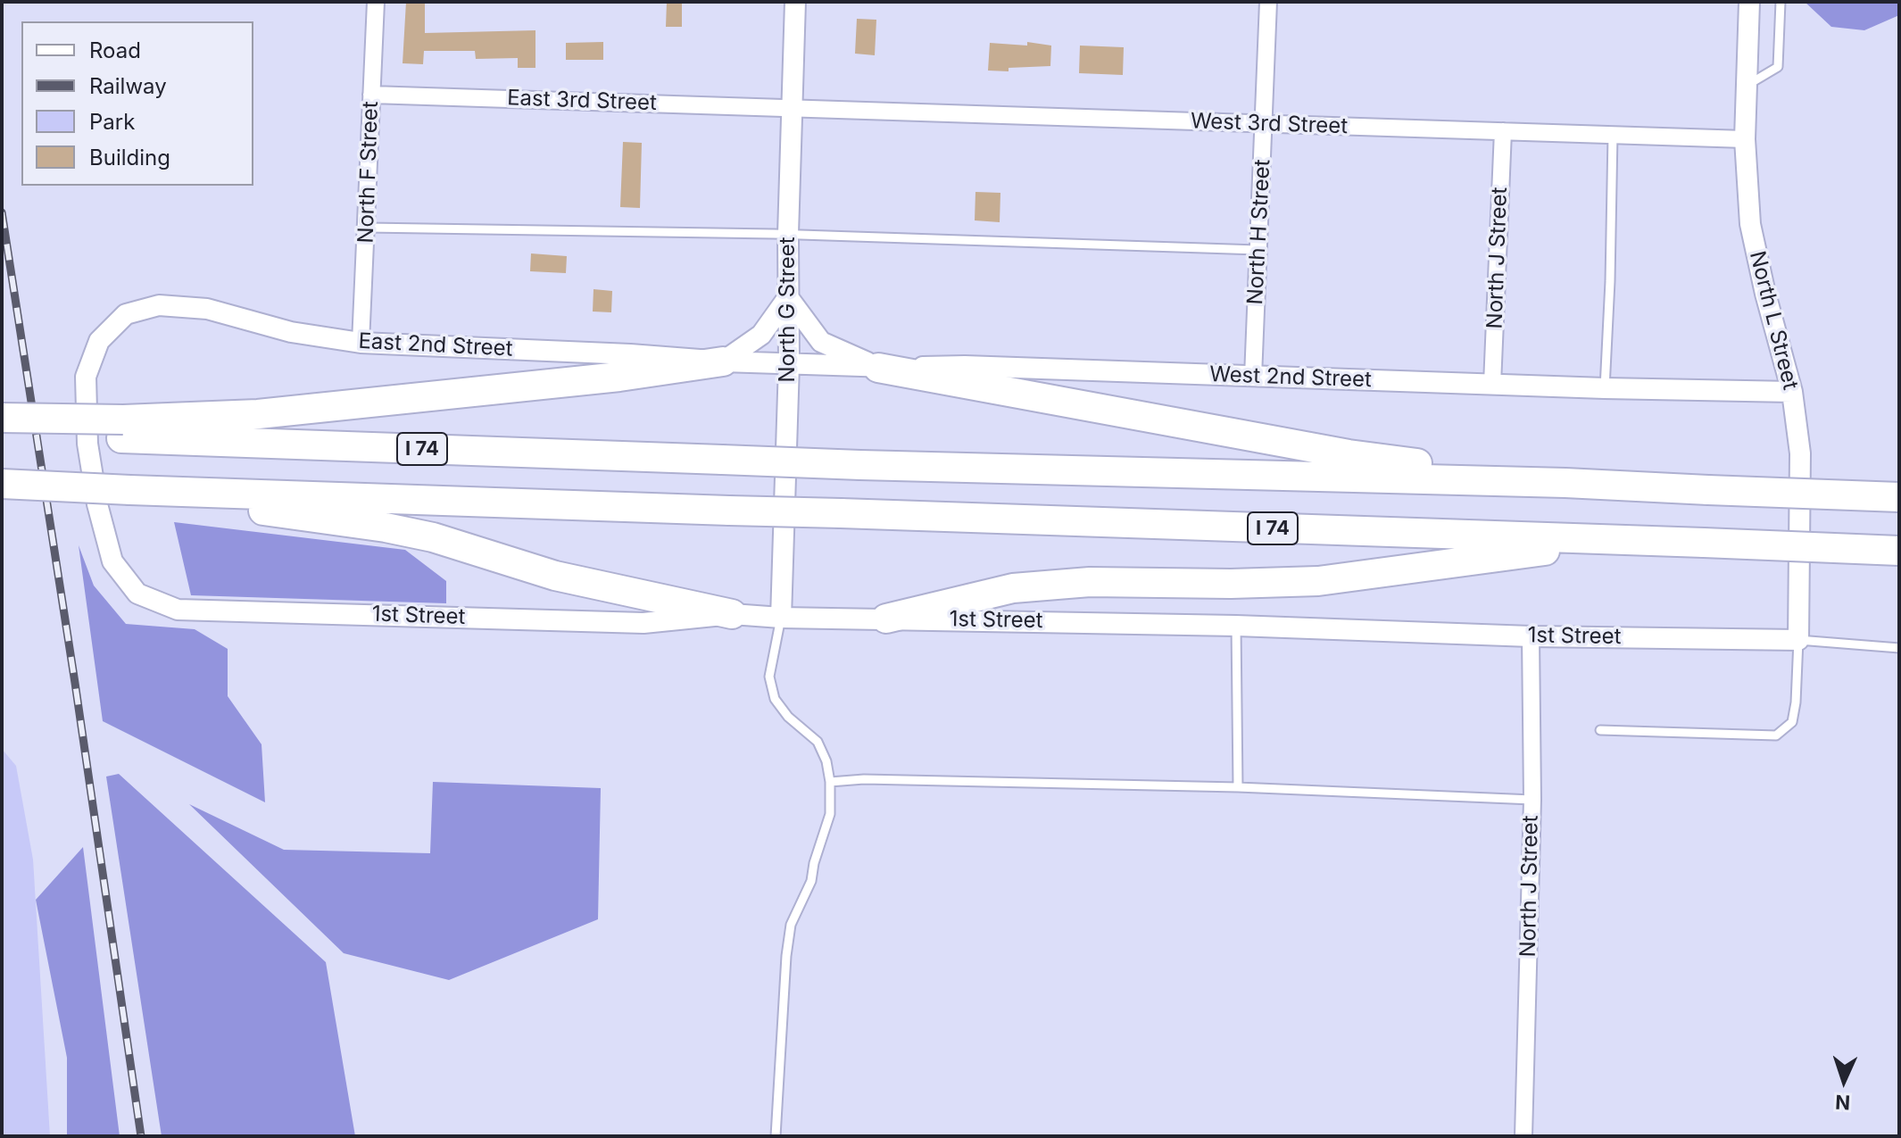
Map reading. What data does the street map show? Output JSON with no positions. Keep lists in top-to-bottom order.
{
  "streets": {
    "highway": ["I 74"],
    "street": [
      "East 3rd Street",
      "West 3rd Street",
      "North F Street",
      "North H Street",
      "North J Street",
      "North G Street",
      "North L Street",
      "East 2nd Street",
      "West 2nd Street",
      "1st Street"
    ]
  },
  "crossings": [
    ["East 3rd Street", "West 3rd Street"],
    ["East 3rd Street", "North F Street"],
    ["East 3rd Street", "North G Street"],
    ["West 3rd Street", "North H Street"],
    ["West 3rd Street", "North J Street"],
    ["West 3rd Street", "North G Street"],
    ["West 3rd Street", "North L Street"],
    ["North F Street", "East 2nd Street"],
    ["North H Street", "West 2nd Street"],
    ["North J Street", "West 2nd Street"],
    ["North J Street", "1st Street"],
    ["North G Street", "East 2nd Street"],
    ["North G Street", "West 2nd Street"],
    ["North G Street", "1st Street"],
    ["North L Street", "West 2nd Street"],
    ["North L Street", "1st Street"],
    ["East 2nd Street", "West 2nd Street"],
    ["East 2nd Street", "1st Street"]
  ],
  "legend": [
    "Road",
    "Railway",
    "Park",
    "Building"
  ],
  "north": "bottom"
}
